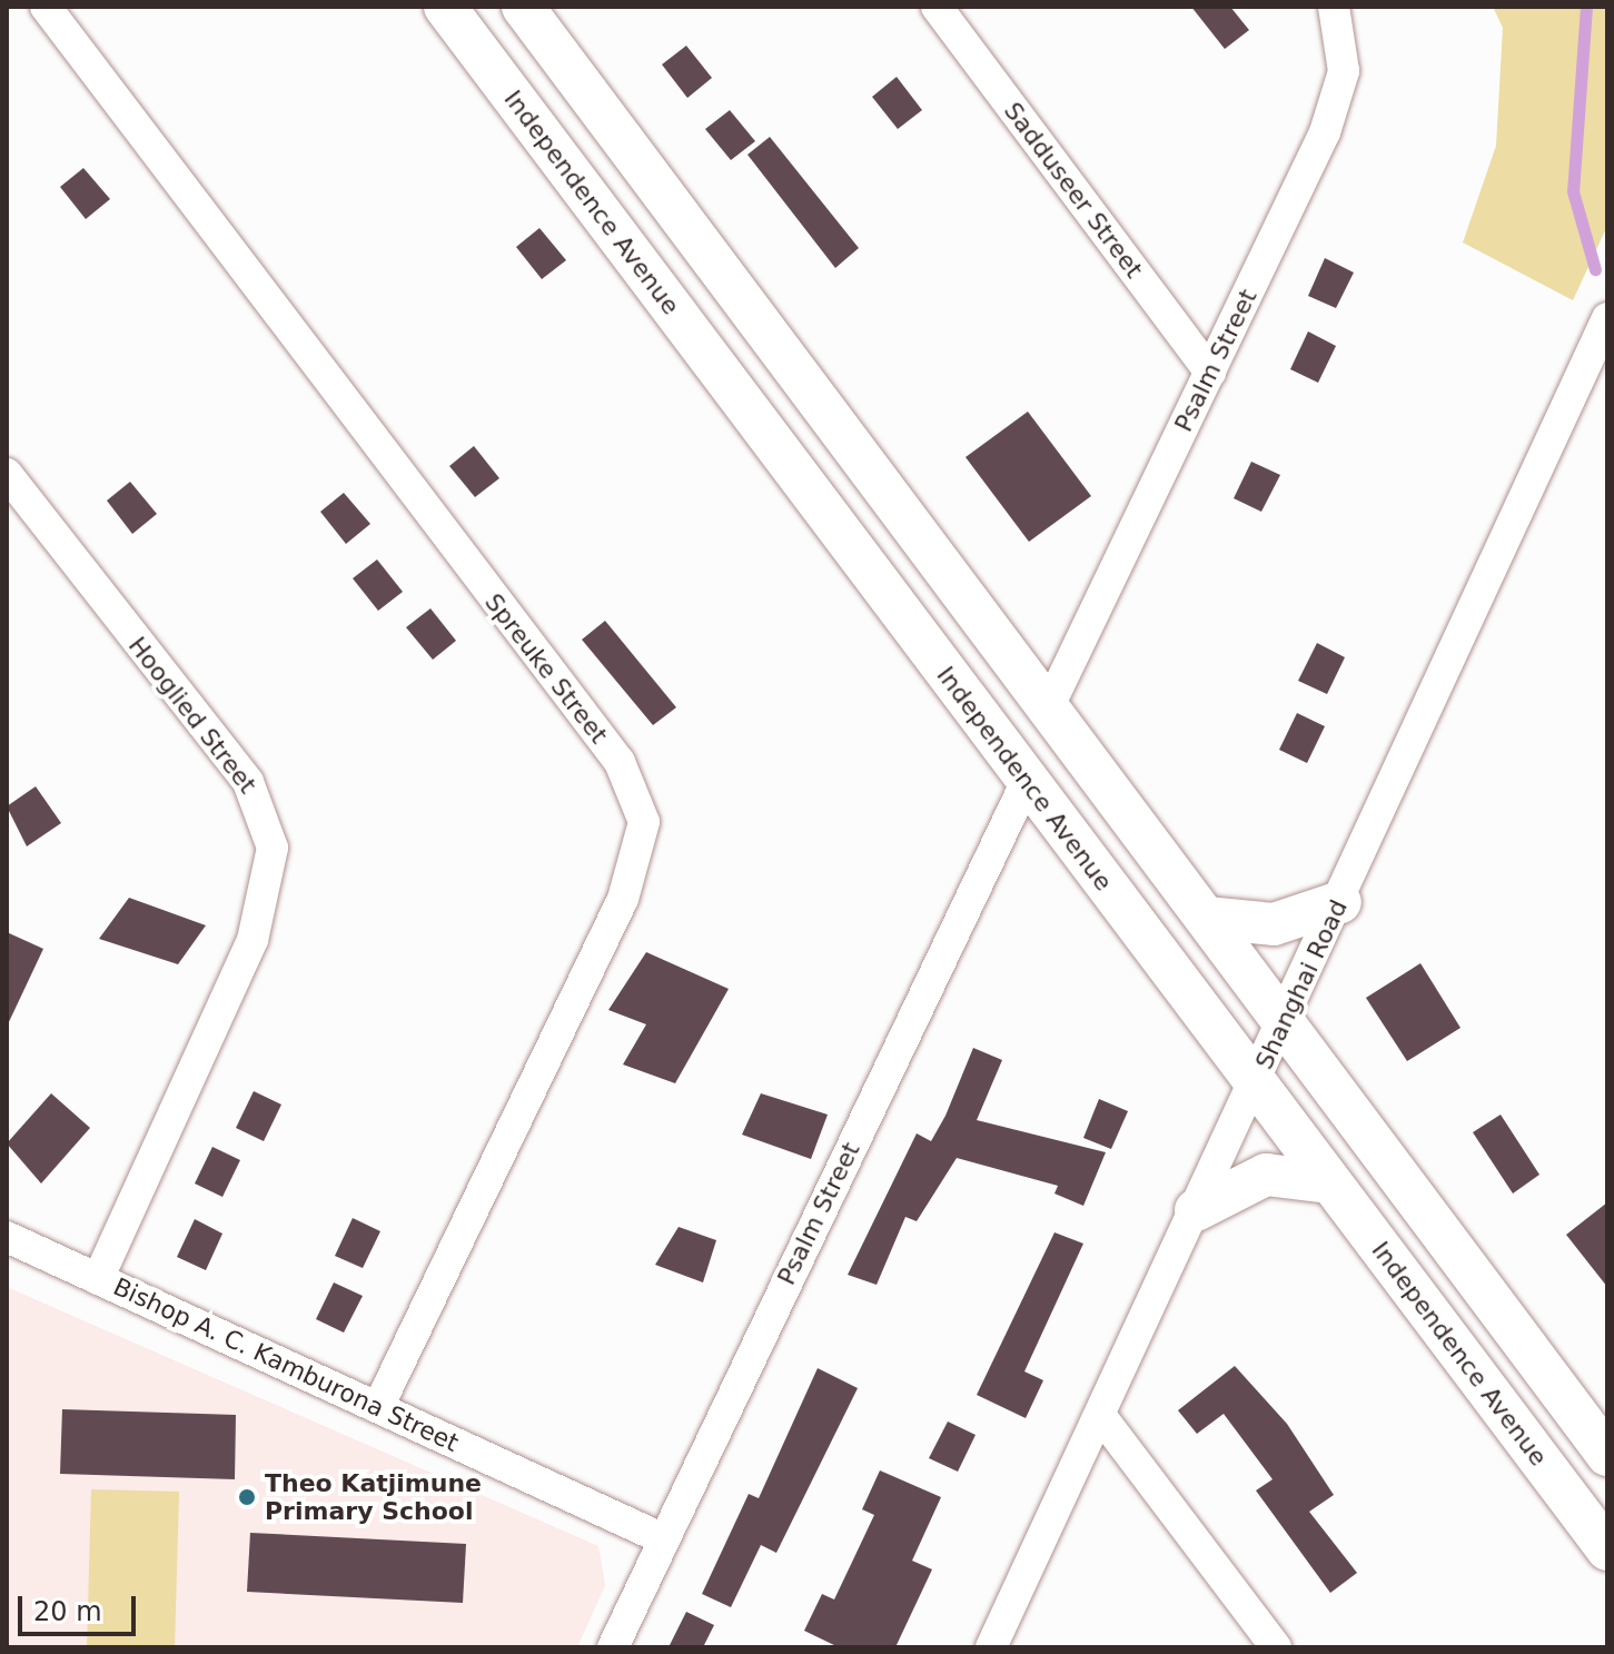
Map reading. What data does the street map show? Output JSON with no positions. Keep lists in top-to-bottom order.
{
  "streets": {
    "main road": ["Independence Avenue"],
    "street": [
      "Sadduseer Street",
      "Psalm Street",
      "Spreuke Street",
      "Hooglied Street",
      "Shanghai Road",
      "Bishop A. C. Kamburona Street"
    ]
  },
  "crossings": [
    ["Sadduseer Street", "Psalm Street"],
    ["Independence Avenue", "Psalm Street"],
    ["Independence Avenue", "Shanghai Road"],
    ["Psalm Street", "Bishop A. C. Kamburona Street"],
    ["Spreuke Street", "Bishop A. C. Kamburona Street"],
    ["Hooglied Street", "Bishop A. C. Kamburona Street"]
  ],
  "places": ["Theo Katjimune Primary School"],
  "scale_bar": "20 m"
}
